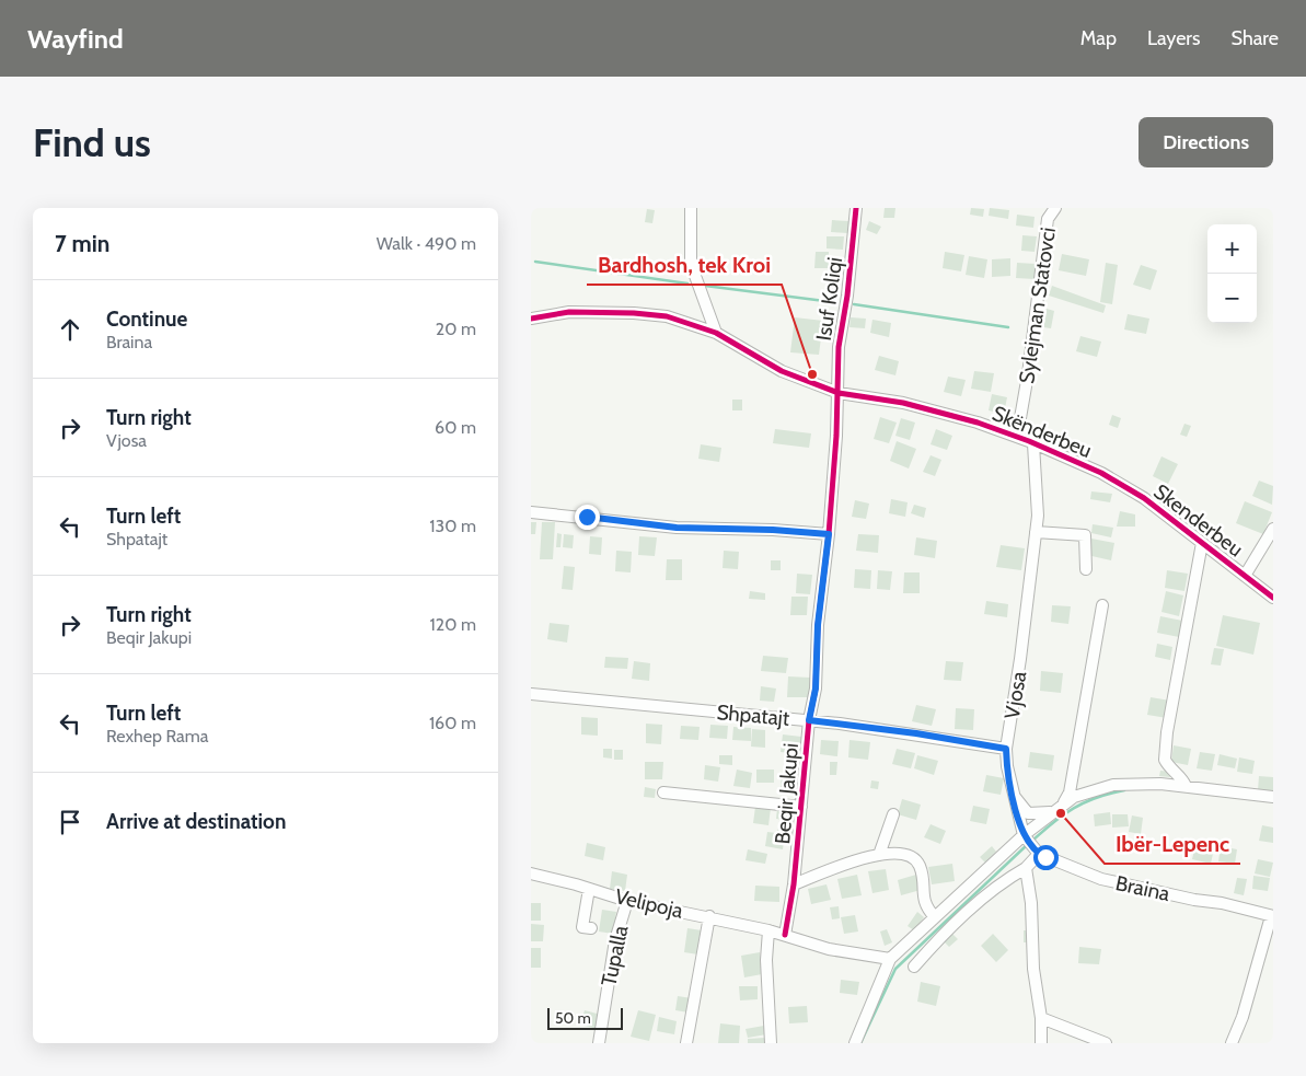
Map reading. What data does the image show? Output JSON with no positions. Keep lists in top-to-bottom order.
{
  "streets": {
    "street": [
      "Isuf Koliqi",
      "Sylejman Statovci",
      "Skënderbeu",
      "Skenderbeu",
      "Vjosa",
      "Shpatajt",
      "Beqir Jakupi",
      "Braina",
      "Velipoja",
      "Tupalla"
    ]
  },
  "crossings": [
    ["Isuf Koliqi", "Skënderbeu"],
    ["Isuf Koliqi", "Beqir Jakupi"],
    ["Sylejman Statovci", "Skënderbeu"],
    ["Skënderbeu", "Skenderbeu"],
    ["Skënderbeu", "Vjosa"],
    ["Skënderbeu", "Beqir Jakupi"],
    ["Vjosa", "Shpatajt"],
    ["Vjosa", "Braina"],
    ["Shpatajt", "Beqir Jakupi"],
    ["Beqir Jakupi", "Velipoja"],
    ["Velipoja", "Tupalla"]
  ],
  "places": ["Bardhosh, tek Kroi", "Ibër-Lepenc"],
  "scale_bar": "50 m",
  "page": {
    "header": "Wayfind",
    "nav": ["Map", "Layers", "Share"],
    "buttons": "Directions",
    "title": "Find us",
    "heading": ["7 min", "Walk · 490 m"],
    "map_buttons": ["+", "−"],
    "list": [
      ["Continue", "Braina", "20 m"],
      ["Turn right", "Vjosa", "60 m"],
      ["Turn left", "Shpatajt", "130 m"],
      ["Turn right", "Beqir Jakupi", "120 m"],
      ["Turn left", "Rexhep Rama", "160 m"],
      "Arrive at destination"
    ],
    "scale": "50 m"
  }
}
